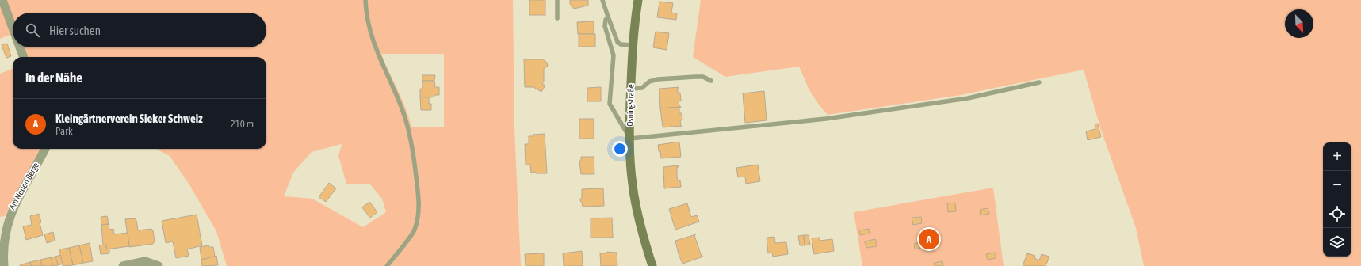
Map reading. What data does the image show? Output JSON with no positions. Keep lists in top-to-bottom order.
{
  "streets": {
    "main road": ["Osningstraße"],
    "street": ["Am Neuen Berge"]
  },
  "north": "bottom right",
  "page": {
    "search": "Hier suchen",
    "heading": "In der Nähe",
    "list": [
      {
        "mark": "A",
        "name": "Kleingärtnerverein Sieker Schweiz",
        "note": "Park",
        "value": "210 m"
      }
    ],
    "map_buttons": ["+", "−"],
    "pins": "A"
  }
}
